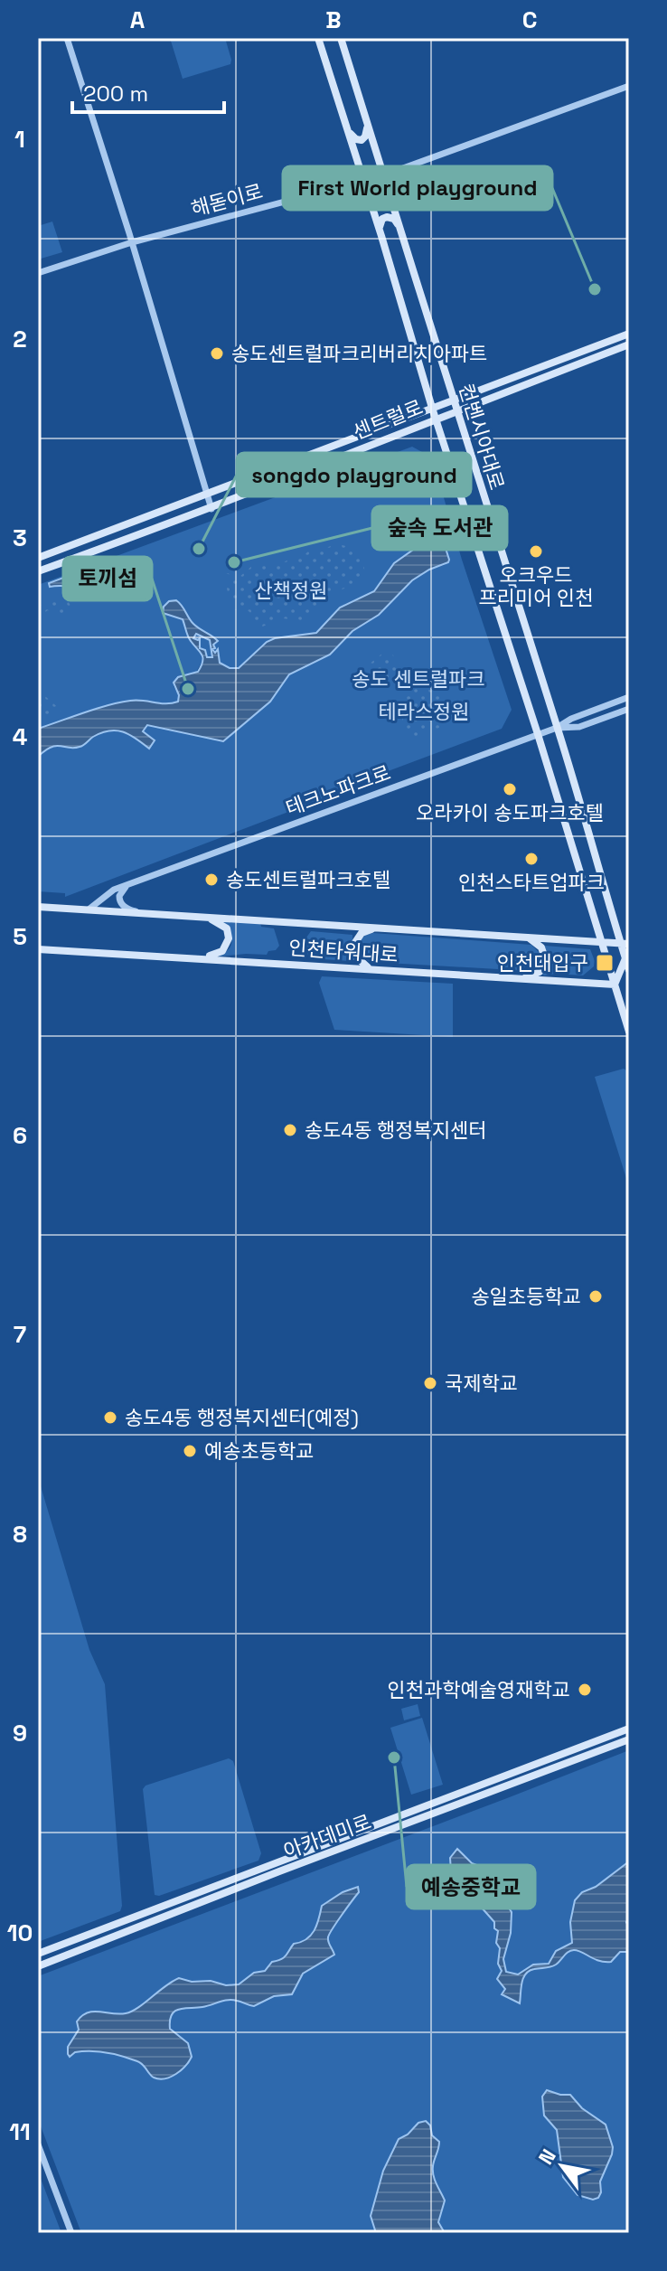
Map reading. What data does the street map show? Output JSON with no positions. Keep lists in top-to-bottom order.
{
  "streets": {
    "main road": [
      "센트럴로",
      "컨벤시아대로",
      "인천타워대로",
      "아카데미로"
    ],
    "street": ["해돋이로", "테크노파크로"]
  },
  "crossings": [
    ["해돋이로", "컨벤시아대로"],
    ["센트럴로", "컨벤시아대로"],
    ["컨벤시아대로", "테크노파크로"],
    ["컨벤시아대로", "인천타워대로"],
    ["테크노파크로", "인천타워대로"]
  ],
  "parks": ["산책정원", "송도 센트럴파크", "테라스정원"],
  "places": {
    "other": [
      "First World playground",
      "송도센트럴파크리버리치아파트",
      "songdo playground",
      "오크우드 프리미어 인천",
      "숲속 도서관",
      "토끼섬",
      "오라카이 송도파크호텔",
      "인천스타트업파크",
      "송도센트럴파크호텔",
      "송도4동 행정복지센터",
      "송일초등학교",
      "국제학교",
      "송도4동 행정복지센터(예정)",
      "예송초등학교",
      "인천과학예술영재학교",
      "예송중학교"
    ],
    "transit": ["인천대입구"]
  },
  "scale_bar": "200 m",
  "north": "top left",
  "grid": {
    "columns": ["A", "B", "C"],
    "rows": [
      "1",
      "2",
      "3",
      "4",
      "5",
      "6",
      "7",
      "8",
      "9",
      "10",
      "11"
    ]
  }
}
